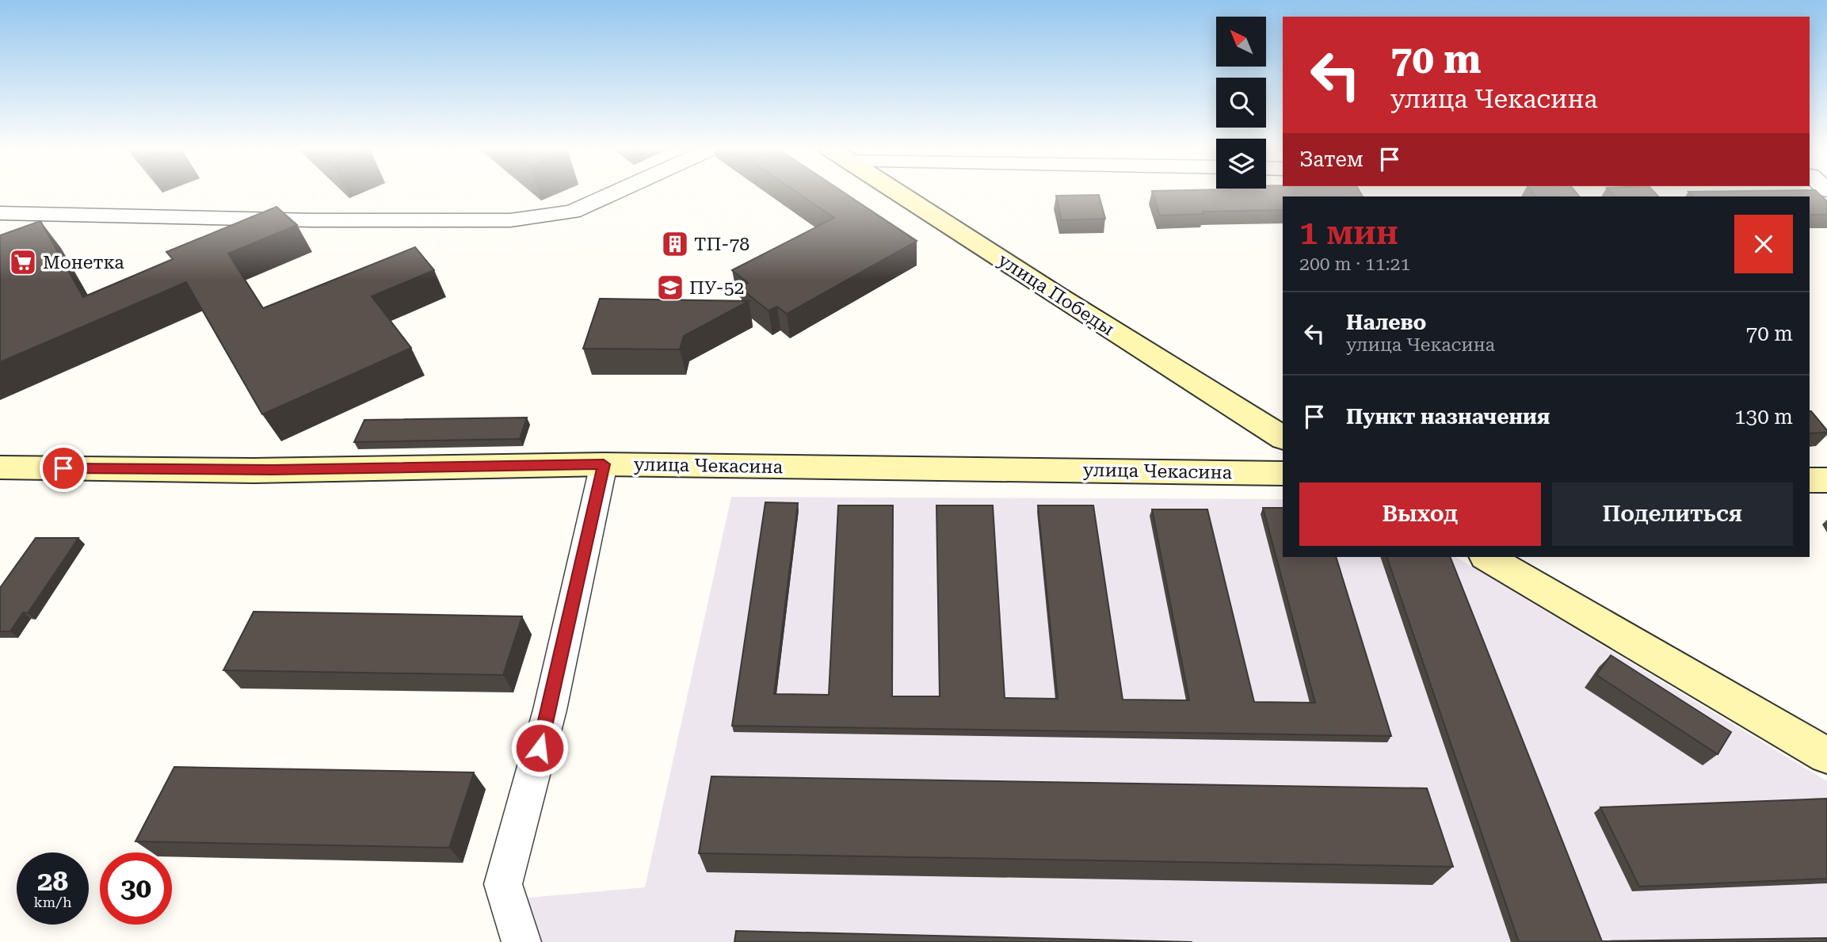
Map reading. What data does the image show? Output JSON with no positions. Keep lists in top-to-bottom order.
{
  "streets": {
    "street": ["улица Победы", "улица Чекасина"]
  },
  "places": {
    "building": ["ТП-78"],
    "supermarket": ["Монетка"],
    "school or university": ["ПУ-52"]
  },
  "north": "top left",
  "page": {
    "turn": ["70 m", "улица Чекасина"],
    "then": "Затем",
    "heading": ["1 мин", "200 m · 11:21"],
    "list": [
      {
        "name": "Налево",
        "note": "улица Чекасина",
        "value": "70 m"
      },
      {
        "name": "Пункт назначения",
        "value": "130 m"
      }
    ],
    "buttons": ["Выход", "Поделиться"],
    "speed": "28 km/h",
    "limit": "30"
  }
}
